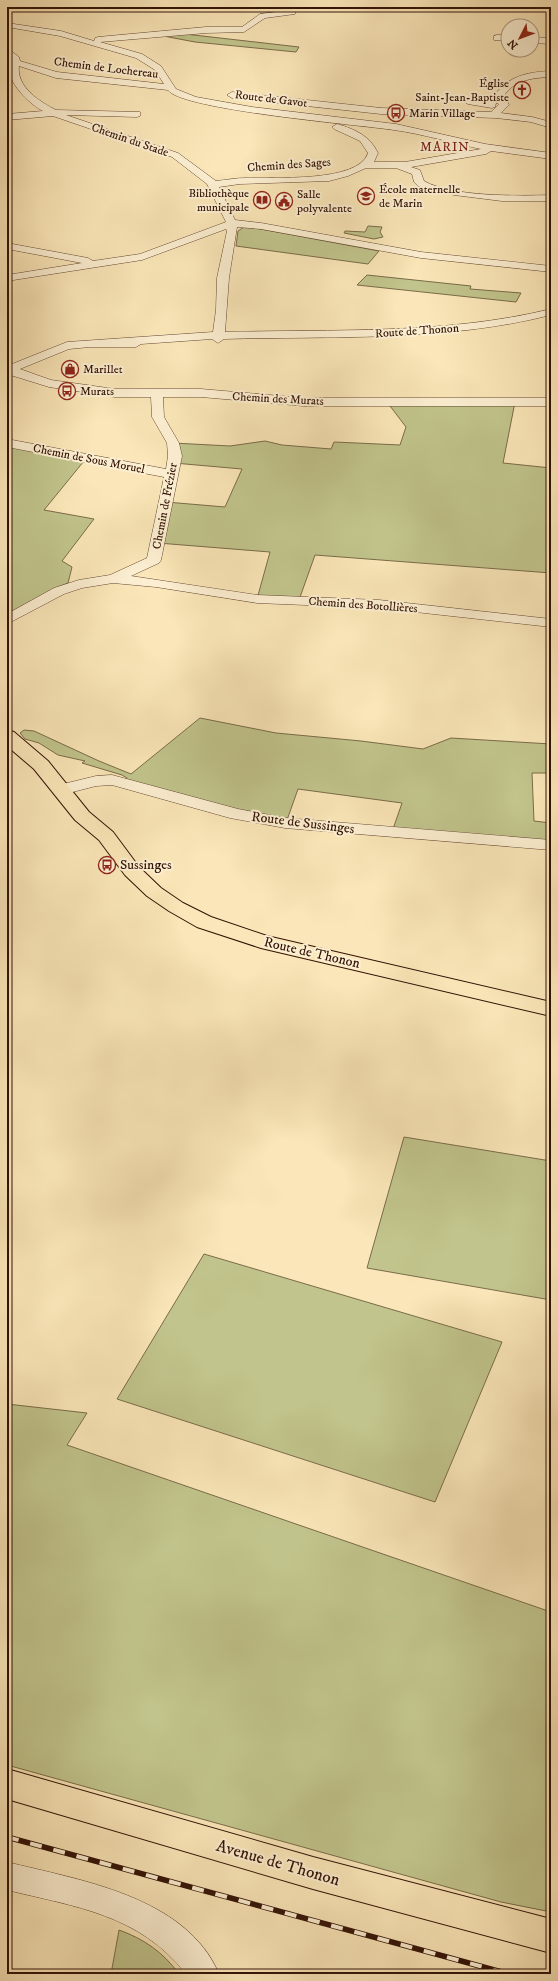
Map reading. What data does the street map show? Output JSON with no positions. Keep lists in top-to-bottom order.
{
  "streets": {
    "main road": ["Route de Thonon", "Avenue de Thonon"],
    "street": [
      "Chemin de Lochereau",
      "Route de Gavot",
      "Chemin du Stade",
      "Chemin des Sages",
      "Chemin des Murats",
      "Chemin de Sous Moruel",
      "Chemin de Frézier",
      "Chemin des Botollières",
      "Route de Sussinges"
    ]
  },
  "crossings": [
    ["Chemin de Lochereau", "Route de Gavot"],
    ["Chemin du Stade", "Chemin des Sages"],
    ["Route de Thonon", "Chemin des Murats"],
    ["Route de Thonon", "Route de Sussinges"],
    ["Chemin des Murats", "Chemin de Frézier"],
    ["Chemin de Sous Moruel", "Chemin de Frézier"],
    ["Chemin de Frézier", "Chemin des Botollières"]
  ],
  "districts": ["MARIN"],
  "places": {
    "church": ["Église Saint-Jean-Baptiste"],
    "bus stop": ["Marin Village", "Murats", "Sussinges"],
    "school or university": ["École maternelle de Marin"],
    "library": ["Bibliothèque municipale"],
    "public building": ["Salle polyvalente"],
    "shop": ["Marillet"]
  },
  "north": "bottom left"
}
